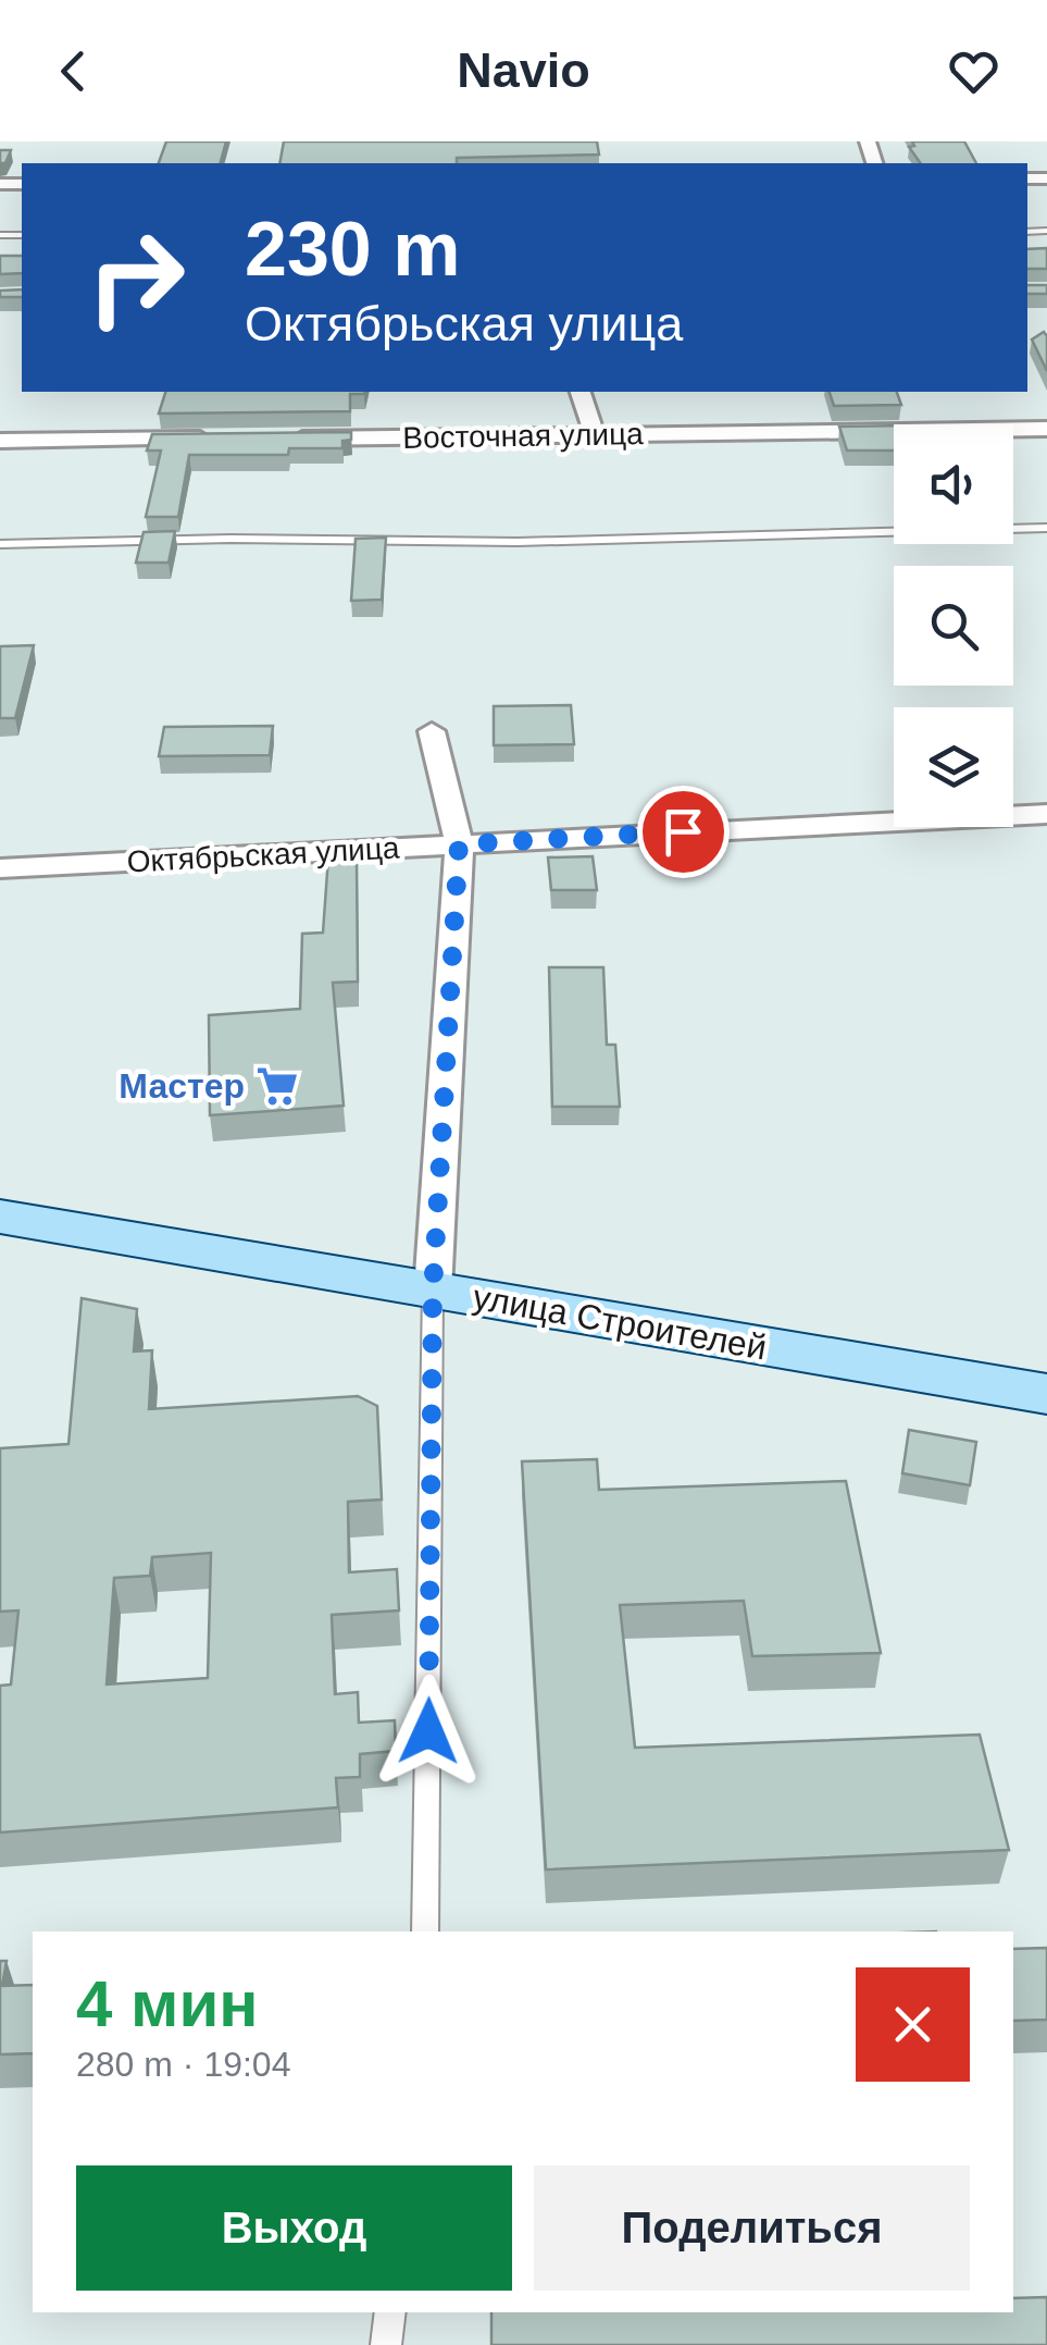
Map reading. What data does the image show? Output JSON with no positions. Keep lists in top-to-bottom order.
{
  "streets": {
    "main road": ["улица Строителей"],
    "street": ["Восточная улица", "Октябрьская улица"]
  },
  "places": {
    "supermarket": ["Мастер"]
  },
  "page": {
    "header": "Navio",
    "turn": ["230 m", "Октябрьская улица"],
    "heading": ["4 мин", "280 m · 19:04"],
    "buttons": ["Выход", "Поделиться"]
  }
}
